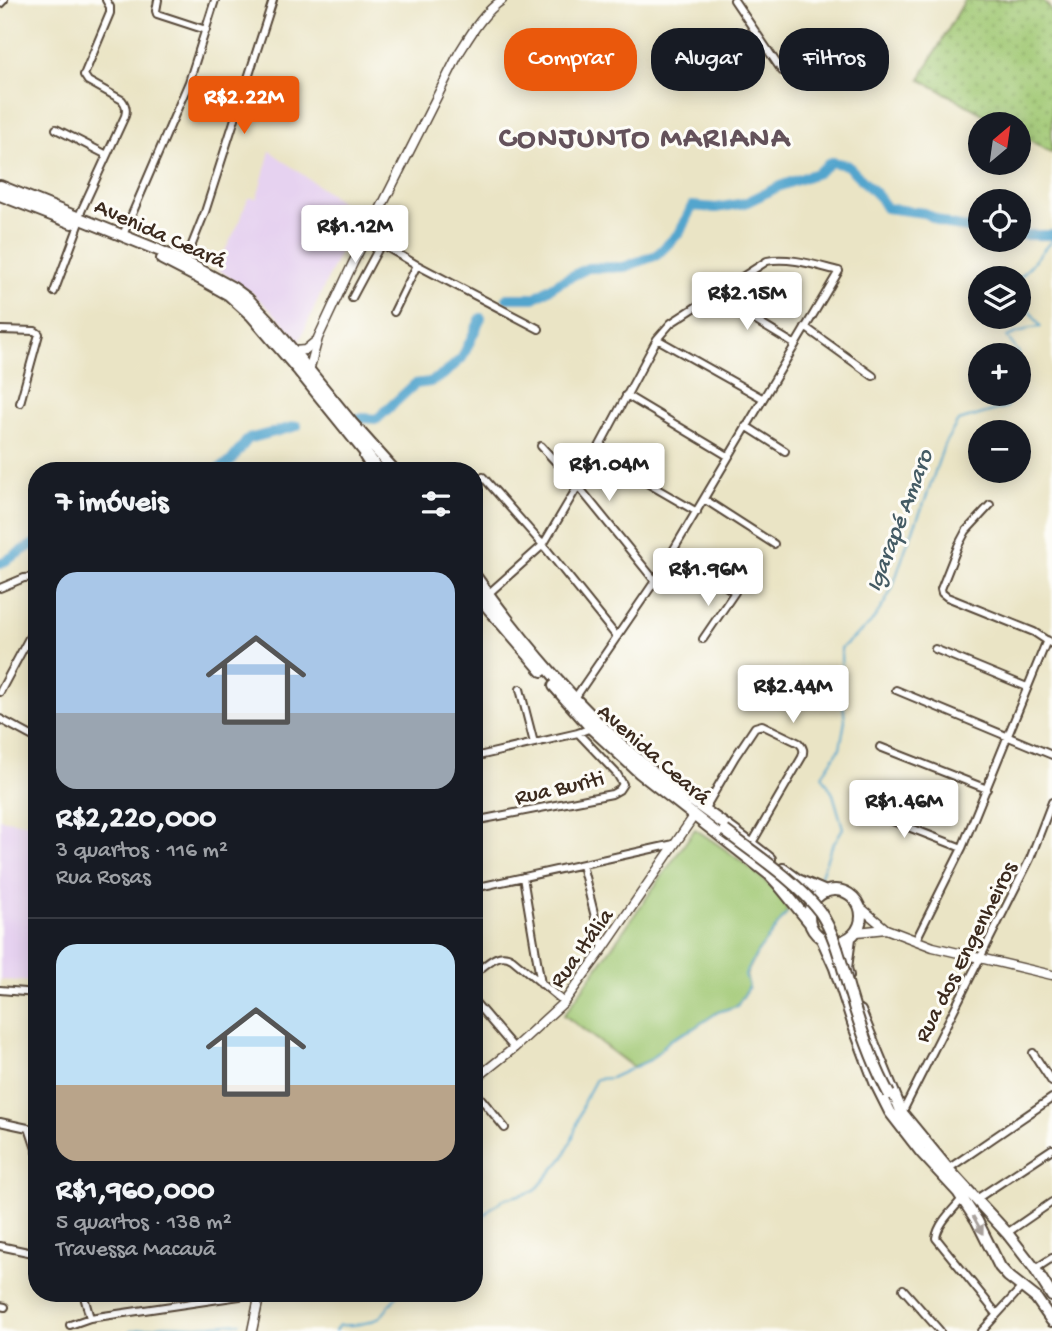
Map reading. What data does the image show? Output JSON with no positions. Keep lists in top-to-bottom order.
{
  "streets": {
    "main road": ["Avenida Ceará"],
    "street": ["Rua Buriti", "Rua Itália", "Rua dos Engenheiros"]
  },
  "crossings": [
    ["Avenida Ceará", "Rua Itália"]
  ],
  "districts": ["CONJUNTO MARIANA"],
  "water": ["Igarapé Amaro"],
  "north": "top right",
  "page": {
    "chip": ["Comprar", "Alugar", "Filtros"],
    "price": [
      "R$2.22M",
      "R$1.12M",
      "R$2.15M",
      "R$1.04M",
      "R$1.96M",
      "R$2.44M",
      "R$1.46M"
    ],
    "map_buttons": ["+", "−"],
    "heading": "7 imóveis",
    "list": [
      {
        "name": "R$2,220,000",
        "note": "3 quartos · 116 m² · Rua Rosas"
      },
      {
        "name": "R$1,960,000",
        "note": "5 quartos · 138 m² · Travessa Macauã"
      }
    ]
  }
}
